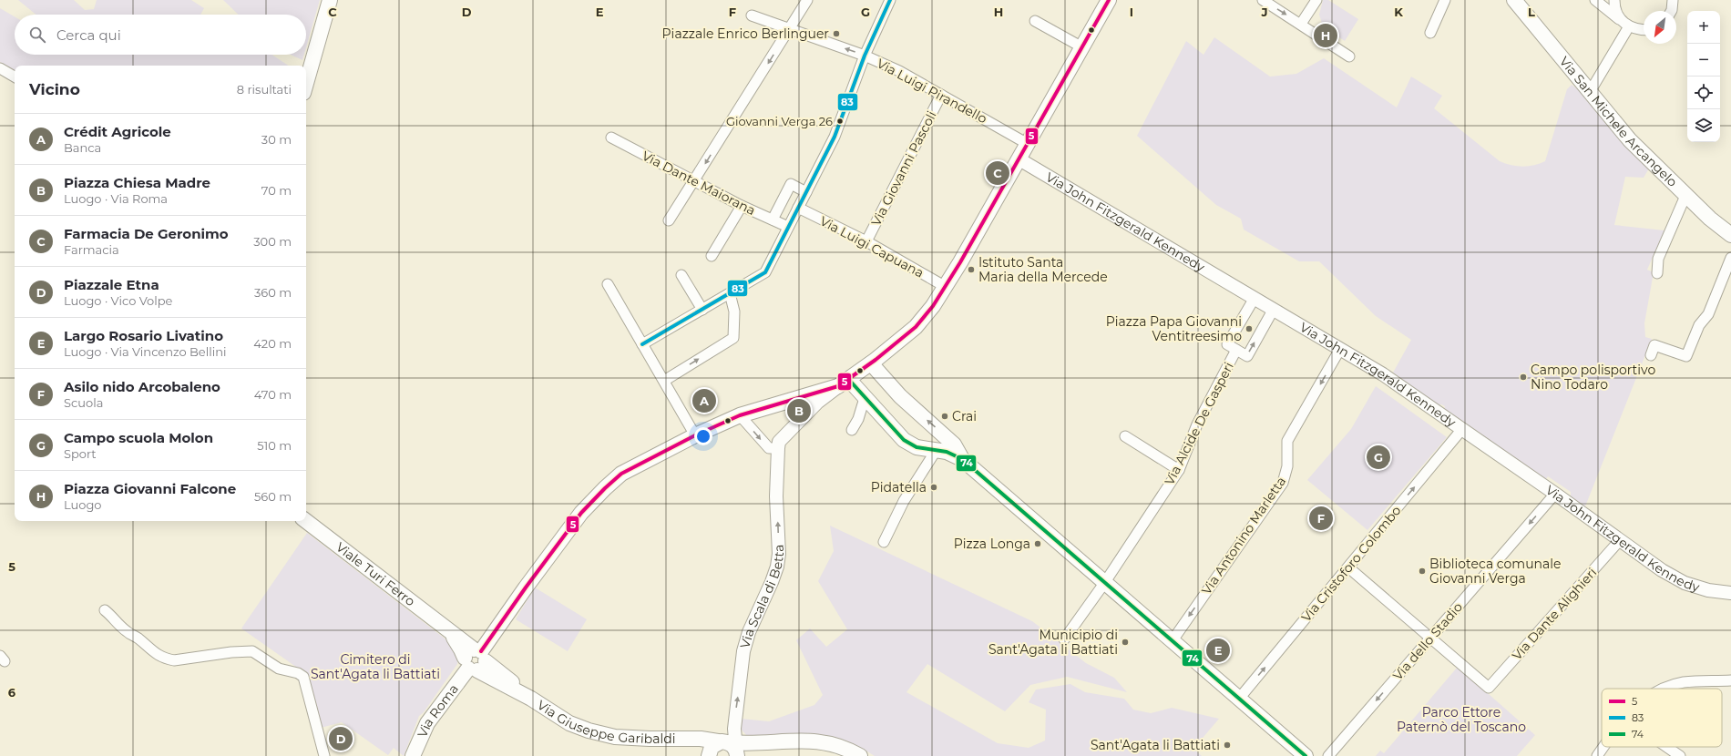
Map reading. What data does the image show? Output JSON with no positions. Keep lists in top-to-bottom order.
{
  "streets": {
    "main road": [
      "Via San Michele Arcangelo",
      "Viale Turi Ferro",
      "Via Roma",
      "Via Giuseppe Garibaldi"
    ],
    "street": [
      "Via Luigi Pirandello",
      "Via Giovanni Pascoli",
      "Via Dante Maiorana",
      "Via John Fitzgerald Kennedy",
      "Via Luigi Capuana",
      "Via Alcide De Gasperi",
      "Via Antonino Marletta",
      "Via Cristoforo Colombo",
      "Via Scala di Betta",
      "Via Dante Alighieri",
      "Via dello Stadio"
    ]
  },
  "crossings": [
    ["Via Luigi Pirandello", "Via Giovanni Pascoli"],
    ["Via Giovanni Pascoli", "Via Luigi Capuana"],
    ["Via John Fitzgerald Kennedy", "Via Antonino Marletta"],
    ["Via John Fitzgerald Kennedy", "Via Cristoforo Colombo"],
    ["Via John Fitzgerald Kennedy", "Via Dante Alighieri"],
    ["Via John Fitzgerald Kennedy", "Via dello Stadio"],
    ["Viale Turi Ferro", "Via Roma"],
    ["Viale Turi Ferro", "Via Giuseppe Garibaldi"],
    ["Via Scala di Betta", "Via Giuseppe Garibaldi"],
    ["Via Dante Alighieri", "Via dello Stadio"],
    ["Via Roma", "Via Giuseppe Garibaldi"]
  ],
  "one_way": [
    "Via Antonino Marletta",
    "Via Cristoforo Colombo",
    "Via Scala di Betta",
    "Via dello Stadio"
  ],
  "parks": ["Cimitero di Sant'Agata li Battiati", "Parco Ettore Paternò del Toscano"],
  "places": [
    "Piazzale Enrico Berlinguer",
    "Giovanni Verga 26",
    "Istituto Santa Maria della Mercede",
    "Piazza Papa Giovanni Ventitreesimo",
    "Campo polisportivo Nino Todaro",
    "Crai",
    "Pidatella",
    "Pizza Longa",
    "Biblioteca comunale Giovanni Verga",
    "Municipio di Sant'Agata li Battiati",
    "Sant'Agata li Battiati"
  ],
  "lines": ["transit line 5", "transit line 83", "transit line 74"],
  "legend": ["5", "83", "74"],
  "north": "bottom left",
  "page": {
    "map_buttons": ["+", "−"],
    "search": "Cerca qui",
    "pins": [
      "H",
      "C",
      "A",
      "B",
      "G",
      "F",
      "E",
      "D"
    ],
    "heading": ["Vicino", "8 risultati"],
    "list": [
      {
        "mark": "A",
        "name": "Crédit Agricole",
        "note": "Banca",
        "value": "30 m"
      },
      {
        "mark": "B",
        "name": "Piazza Chiesa Madre",
        "note": "Luogo · Via Roma",
        "value": "70 m"
      },
      {
        "mark": "C",
        "name": "Farmacia De Geronimo",
        "note": "Farmacia",
        "value": "300 m"
      },
      {
        "mark": "D",
        "name": "Piazzale Etna",
        "note": "Luogo · Vico Volpe",
        "value": "360 m"
      },
      {
        "mark": "E",
        "name": "Largo Rosario Livatino",
        "note": "Luogo · Via Vincenzo Bellini",
        "value": "420 m"
      },
      {
        "mark": "F",
        "name": "Asilo nido Arcobaleno",
        "note": "Scuola",
        "value": "470 m"
      },
      {
        "mark": "G",
        "name": "Campo scuola Molon",
        "note": "Sport",
        "value": "510 m"
      },
      {
        "mark": "H",
        "name": "Piazza Giovanni Falcone",
        "note": "Luogo",
        "value": "560 m"
      }
    ]
  },
  "grid": {
    "columns": [
      "C",
      "D",
      "E",
      "F",
      "G",
      "H",
      "I",
      "J",
      "K",
      "L"
    ],
    "rows": ["5", "6"]
  }
}
